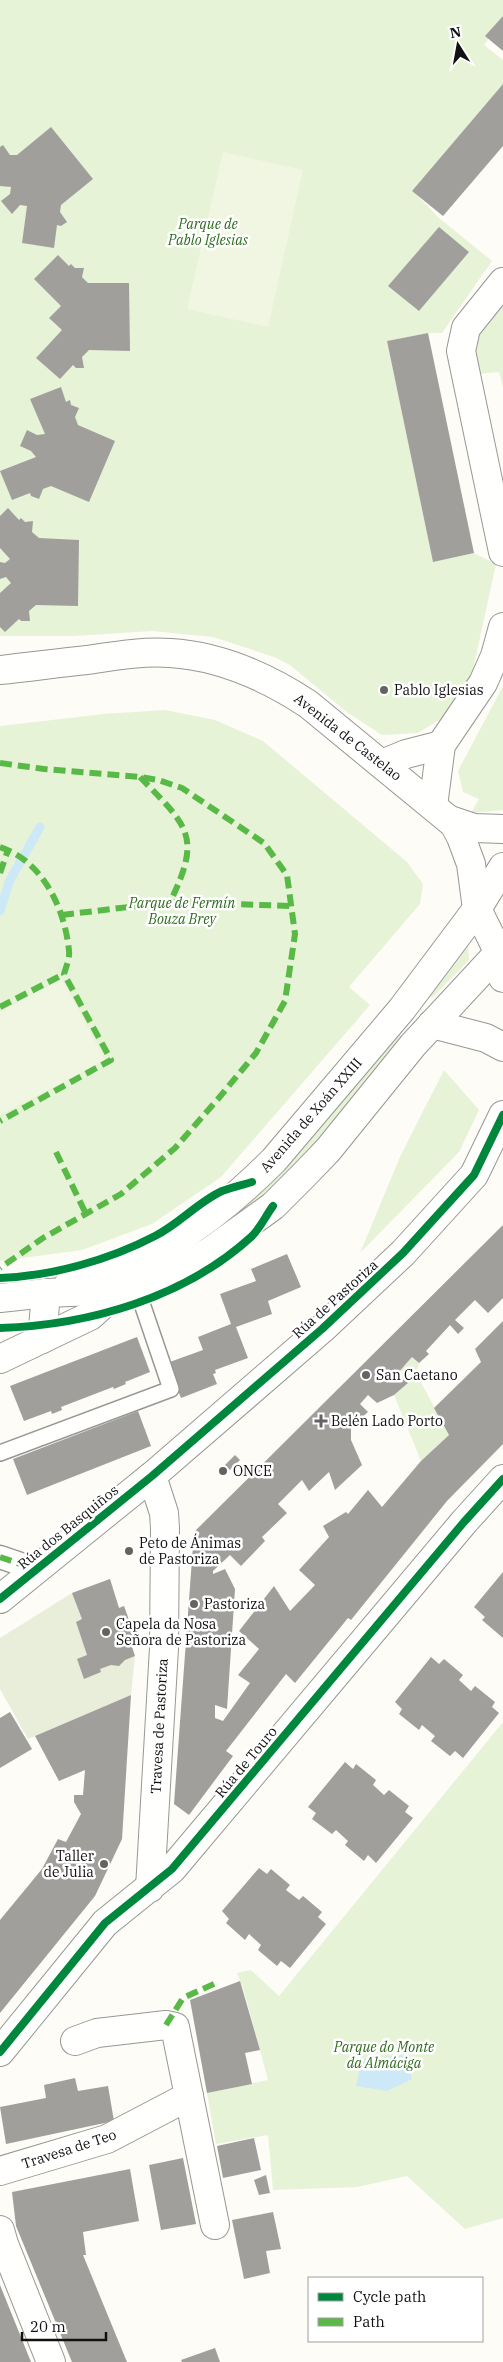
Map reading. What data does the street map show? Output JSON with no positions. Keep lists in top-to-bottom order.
{
  "streets": {
    "street": [
      "Avenida de Castelao",
      "Avenida de Xoán XXIII",
      "Rúa de Pastoriza",
      "Rúa dos Basquiños",
      "Travesa de Pastoriza",
      "Rúa de Touro",
      "Travesa de Teo"
    ]
  },
  "crossings": [
    ["Rúa de Pastoriza", "Rúa dos Basquiños"],
    ["Rúa de Pastoriza", "Travesa de Pastoriza"],
    ["Rúa dos Basquiños", "Travesa de Pastoriza"],
    ["Travesa de Pastoriza", "Rúa de Touro"]
  ],
  "parks": ["Parque de Pablo Iglesias", "Parque de Fermín Bouza Brey", "Parque do Monte da Almáciga"],
  "places": {
    "other": [
      "Pablo Iglesias",
      "San Caetano",
      "ONCE",
      "Peto de Ánimas de Pastoriza",
      "Pastoriza",
      "Capela da Nosa Señora de Pastoriza",
      "Taller de Julia"
    ],
    "health": ["Belén Lado Porto"]
  },
  "legend": ["Cycle path", "Path"],
  "scale_bar": "20 m",
  "north": "top"
}
